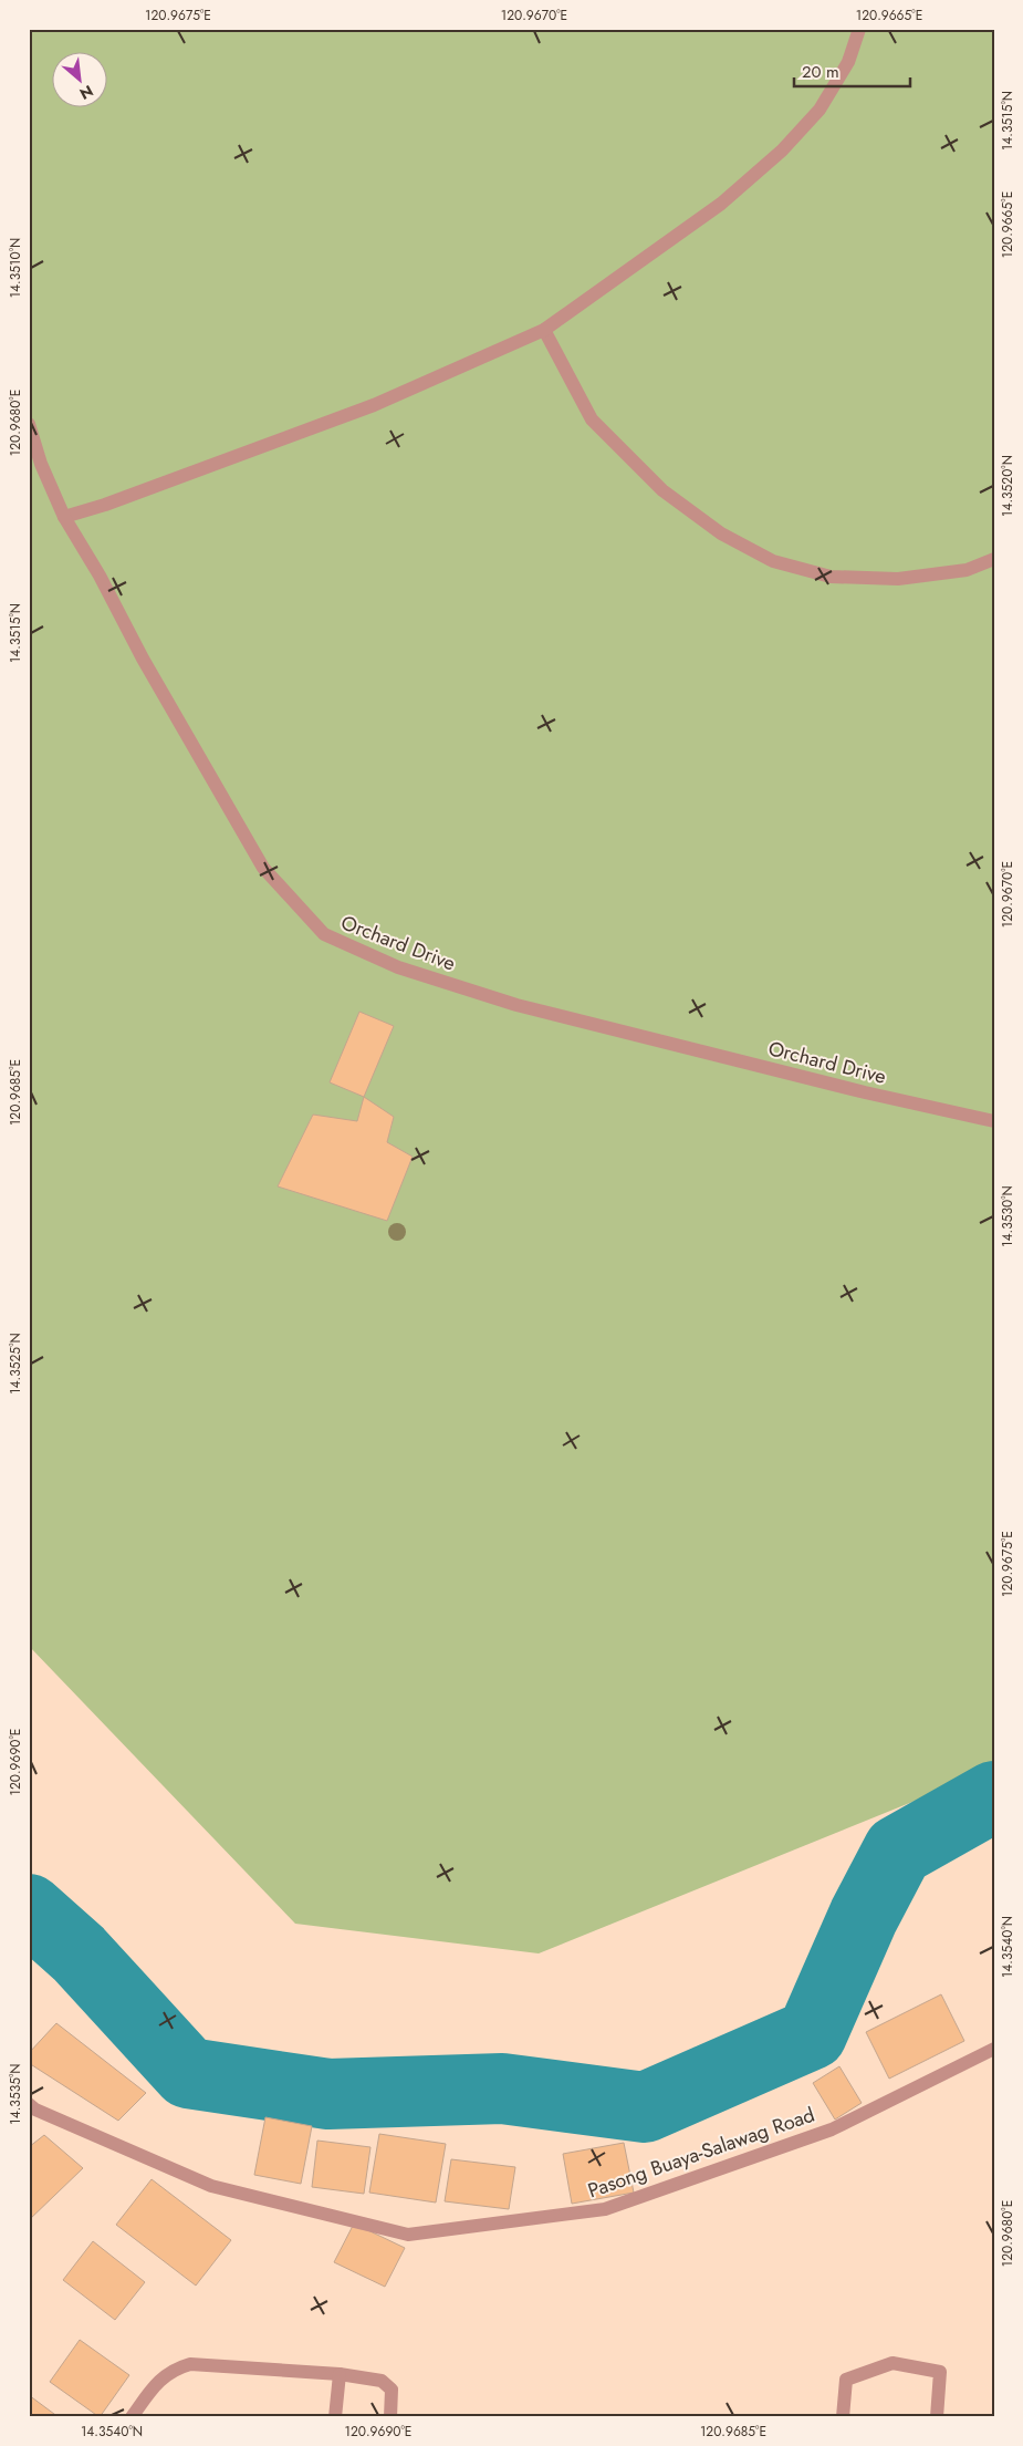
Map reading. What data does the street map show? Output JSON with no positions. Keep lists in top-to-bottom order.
{
  "streets": {
    "street": ["Orchard Drive", "Pasong Buaya-Salawag Road"]
  },
  "scale_bar": "20 m",
  "north": "bottom right",
  "coordinates": [
    "120.9675°E",
    "120.9670°E",
    "120.9665°E",
    "14.3515°N",
    "14.3510°N",
    "120.9680°E",
    "14.3520°N",
    "120.9685°E",
    "14.3530°N",
    "14.3525°N",
    "120.9690°E",
    "14.3540°N",
    "14.3535°N"
  ]
}
